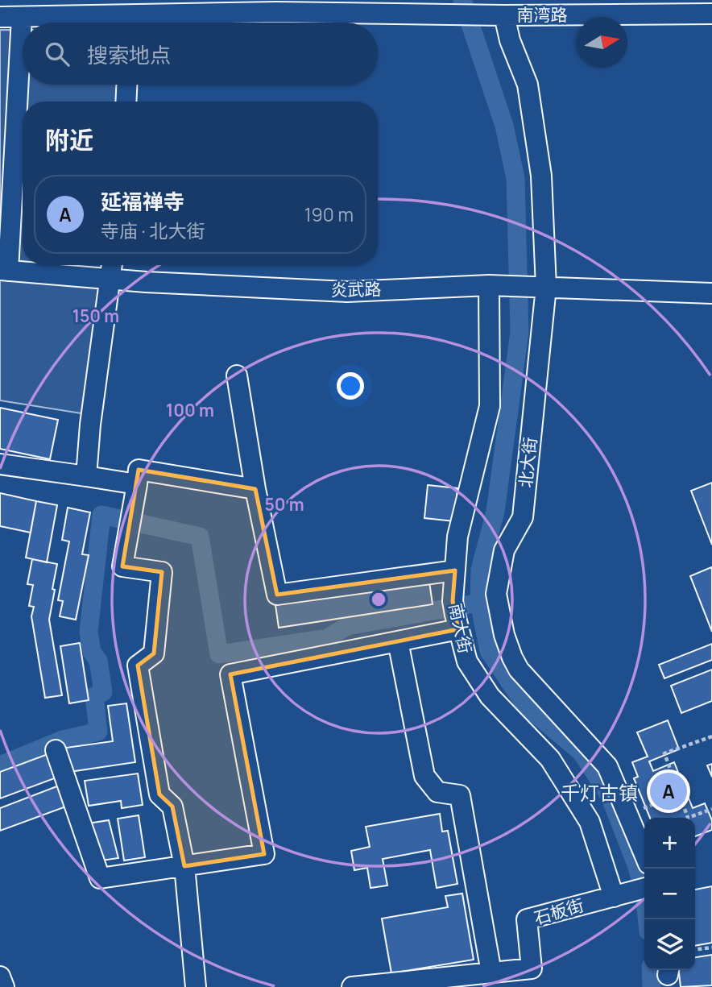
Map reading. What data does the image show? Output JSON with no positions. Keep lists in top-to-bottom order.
{
  "streets": {
    "street": [
      "南湾路",
      "炎武路",
      "北大街",
      "南大街",
      "石板街"
    ]
  },
  "crossings": [
    ["南湾路", "北大街"],
    ["炎武路", "北大街"],
    ["炎武路", "南大街"],
    ["南大街", "石板街"]
  ],
  "districts": ["千灯古镇"],
  "north": "right",
  "page": {
    "search": "搜索地点",
    "heading": "附近",
    "list": [
      {
        "mark": "A",
        "name": "延福禅寺",
        "note": "寺庙 · 北大街",
        "value": "190 m"
      }
    ],
    "pins": "A",
    "map_buttons": ["+", "−"]
  },
  "rings": ["150 m", "100 m", "50 m"]
}
